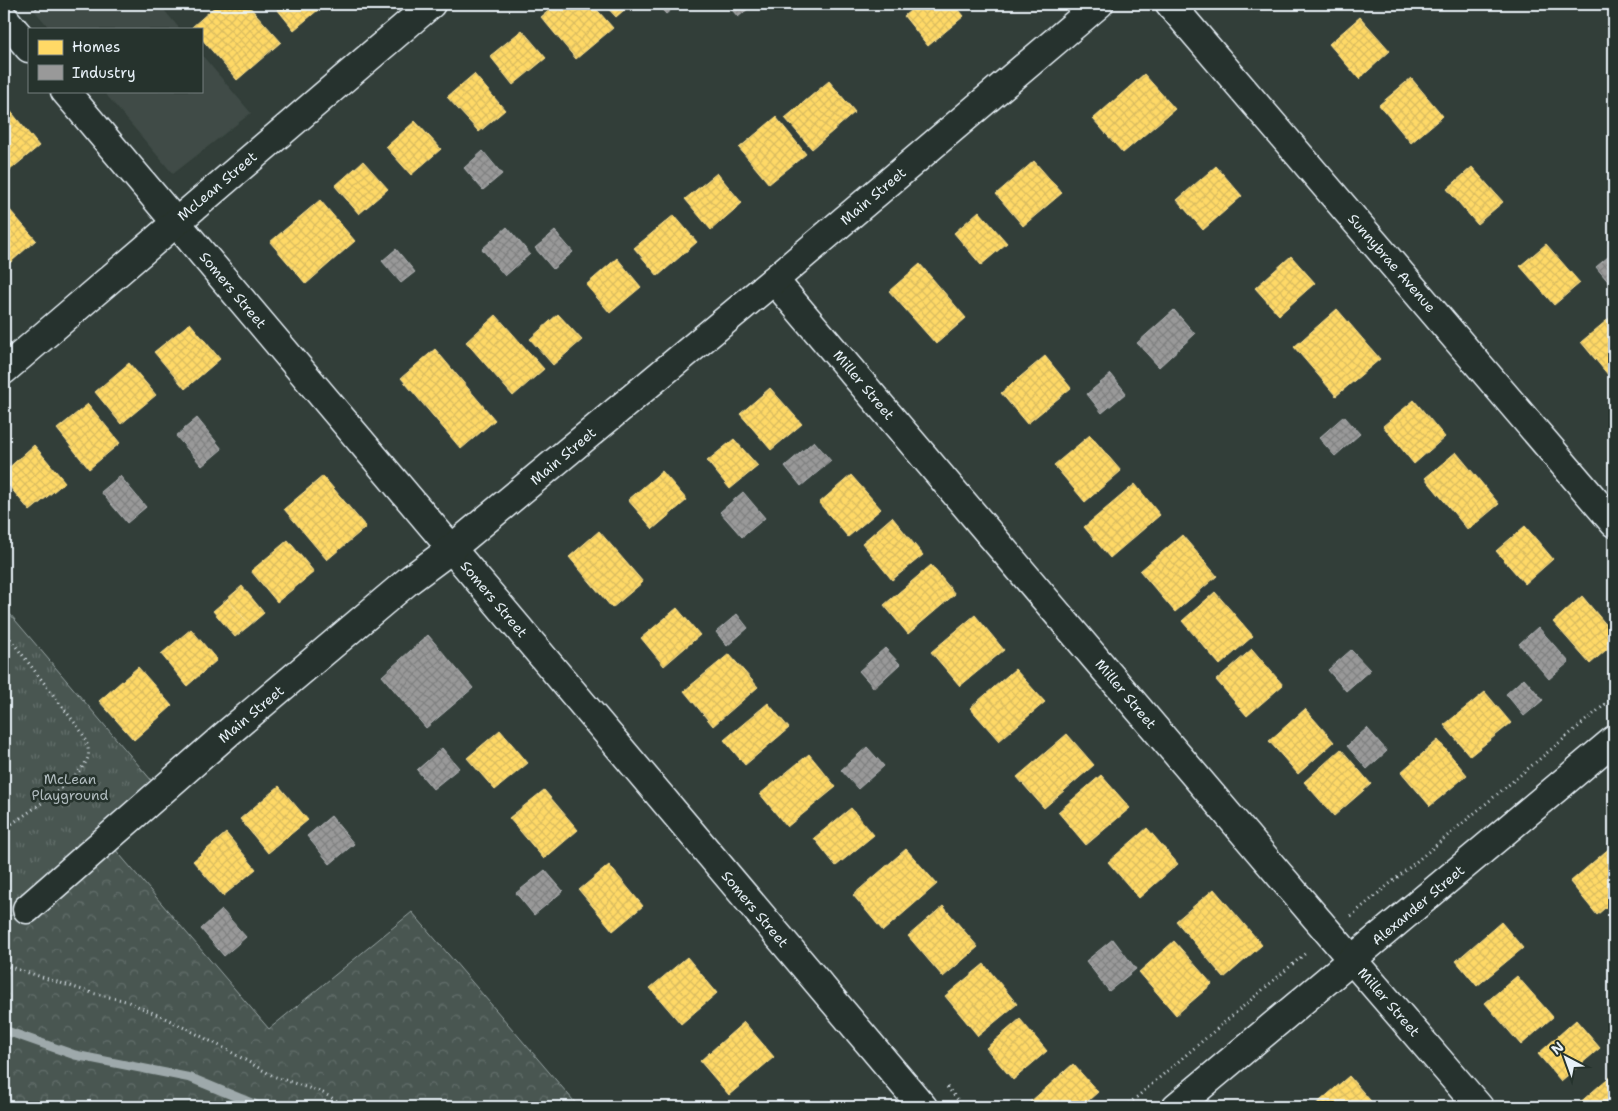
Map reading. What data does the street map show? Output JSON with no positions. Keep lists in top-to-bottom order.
{
  "streets": {
    "street": [
      "McLean Street",
      "Main Street",
      "Sunnybrae Avenue",
      "Somers Street",
      "Miller Street",
      "Alexander Street"
    ]
  },
  "crossings": [
    ["McLean Street", "Somers Street"],
    ["Main Street", "Somers Street"],
    ["Main Street", "Miller Street"],
    ["Miller Street", "Alexander Street"]
  ],
  "parks": ["McLean Playground"],
  "legend": ["Homes", "Industry"],
  "north": "top left"
}
